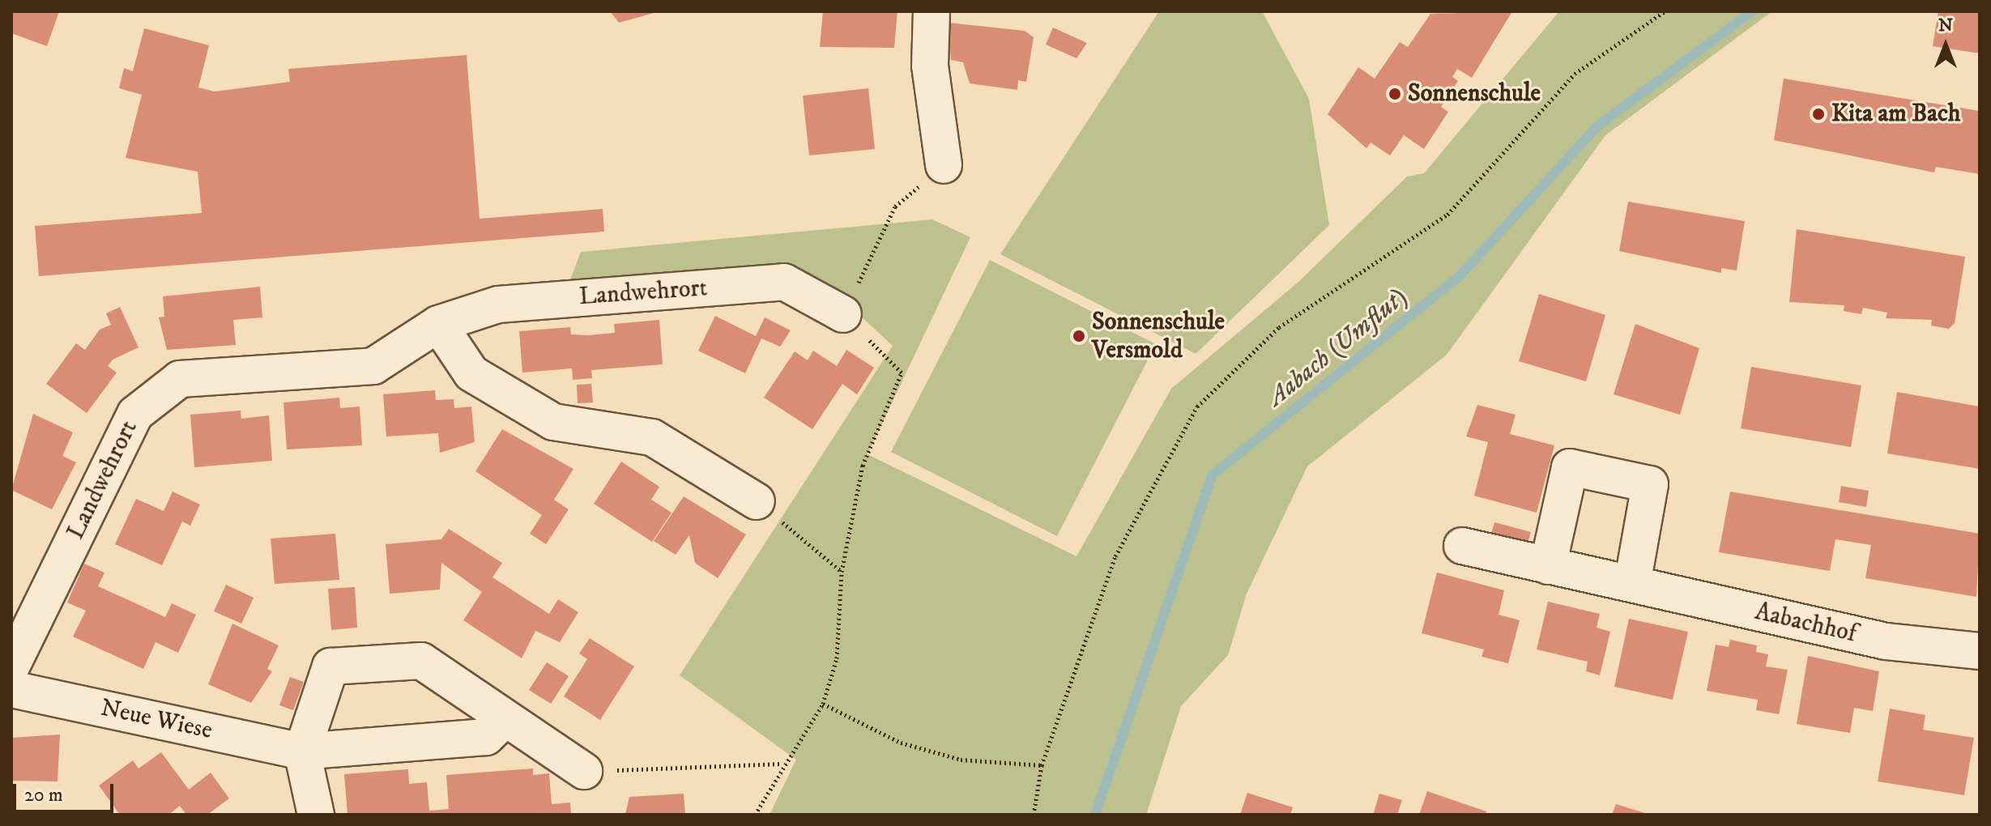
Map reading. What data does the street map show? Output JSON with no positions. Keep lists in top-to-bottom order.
{
  "streets": {
    "street": ["Landwehrort", "Aabachhof", "Neue Wiese"]
  },
  "water": ["Aabach (Umflut)"],
  "places": ["Sonnenschule", "Kita am Bach", "Sonnenschule Versmold"],
  "scale_bar": "20 m",
  "north": "top"
}
